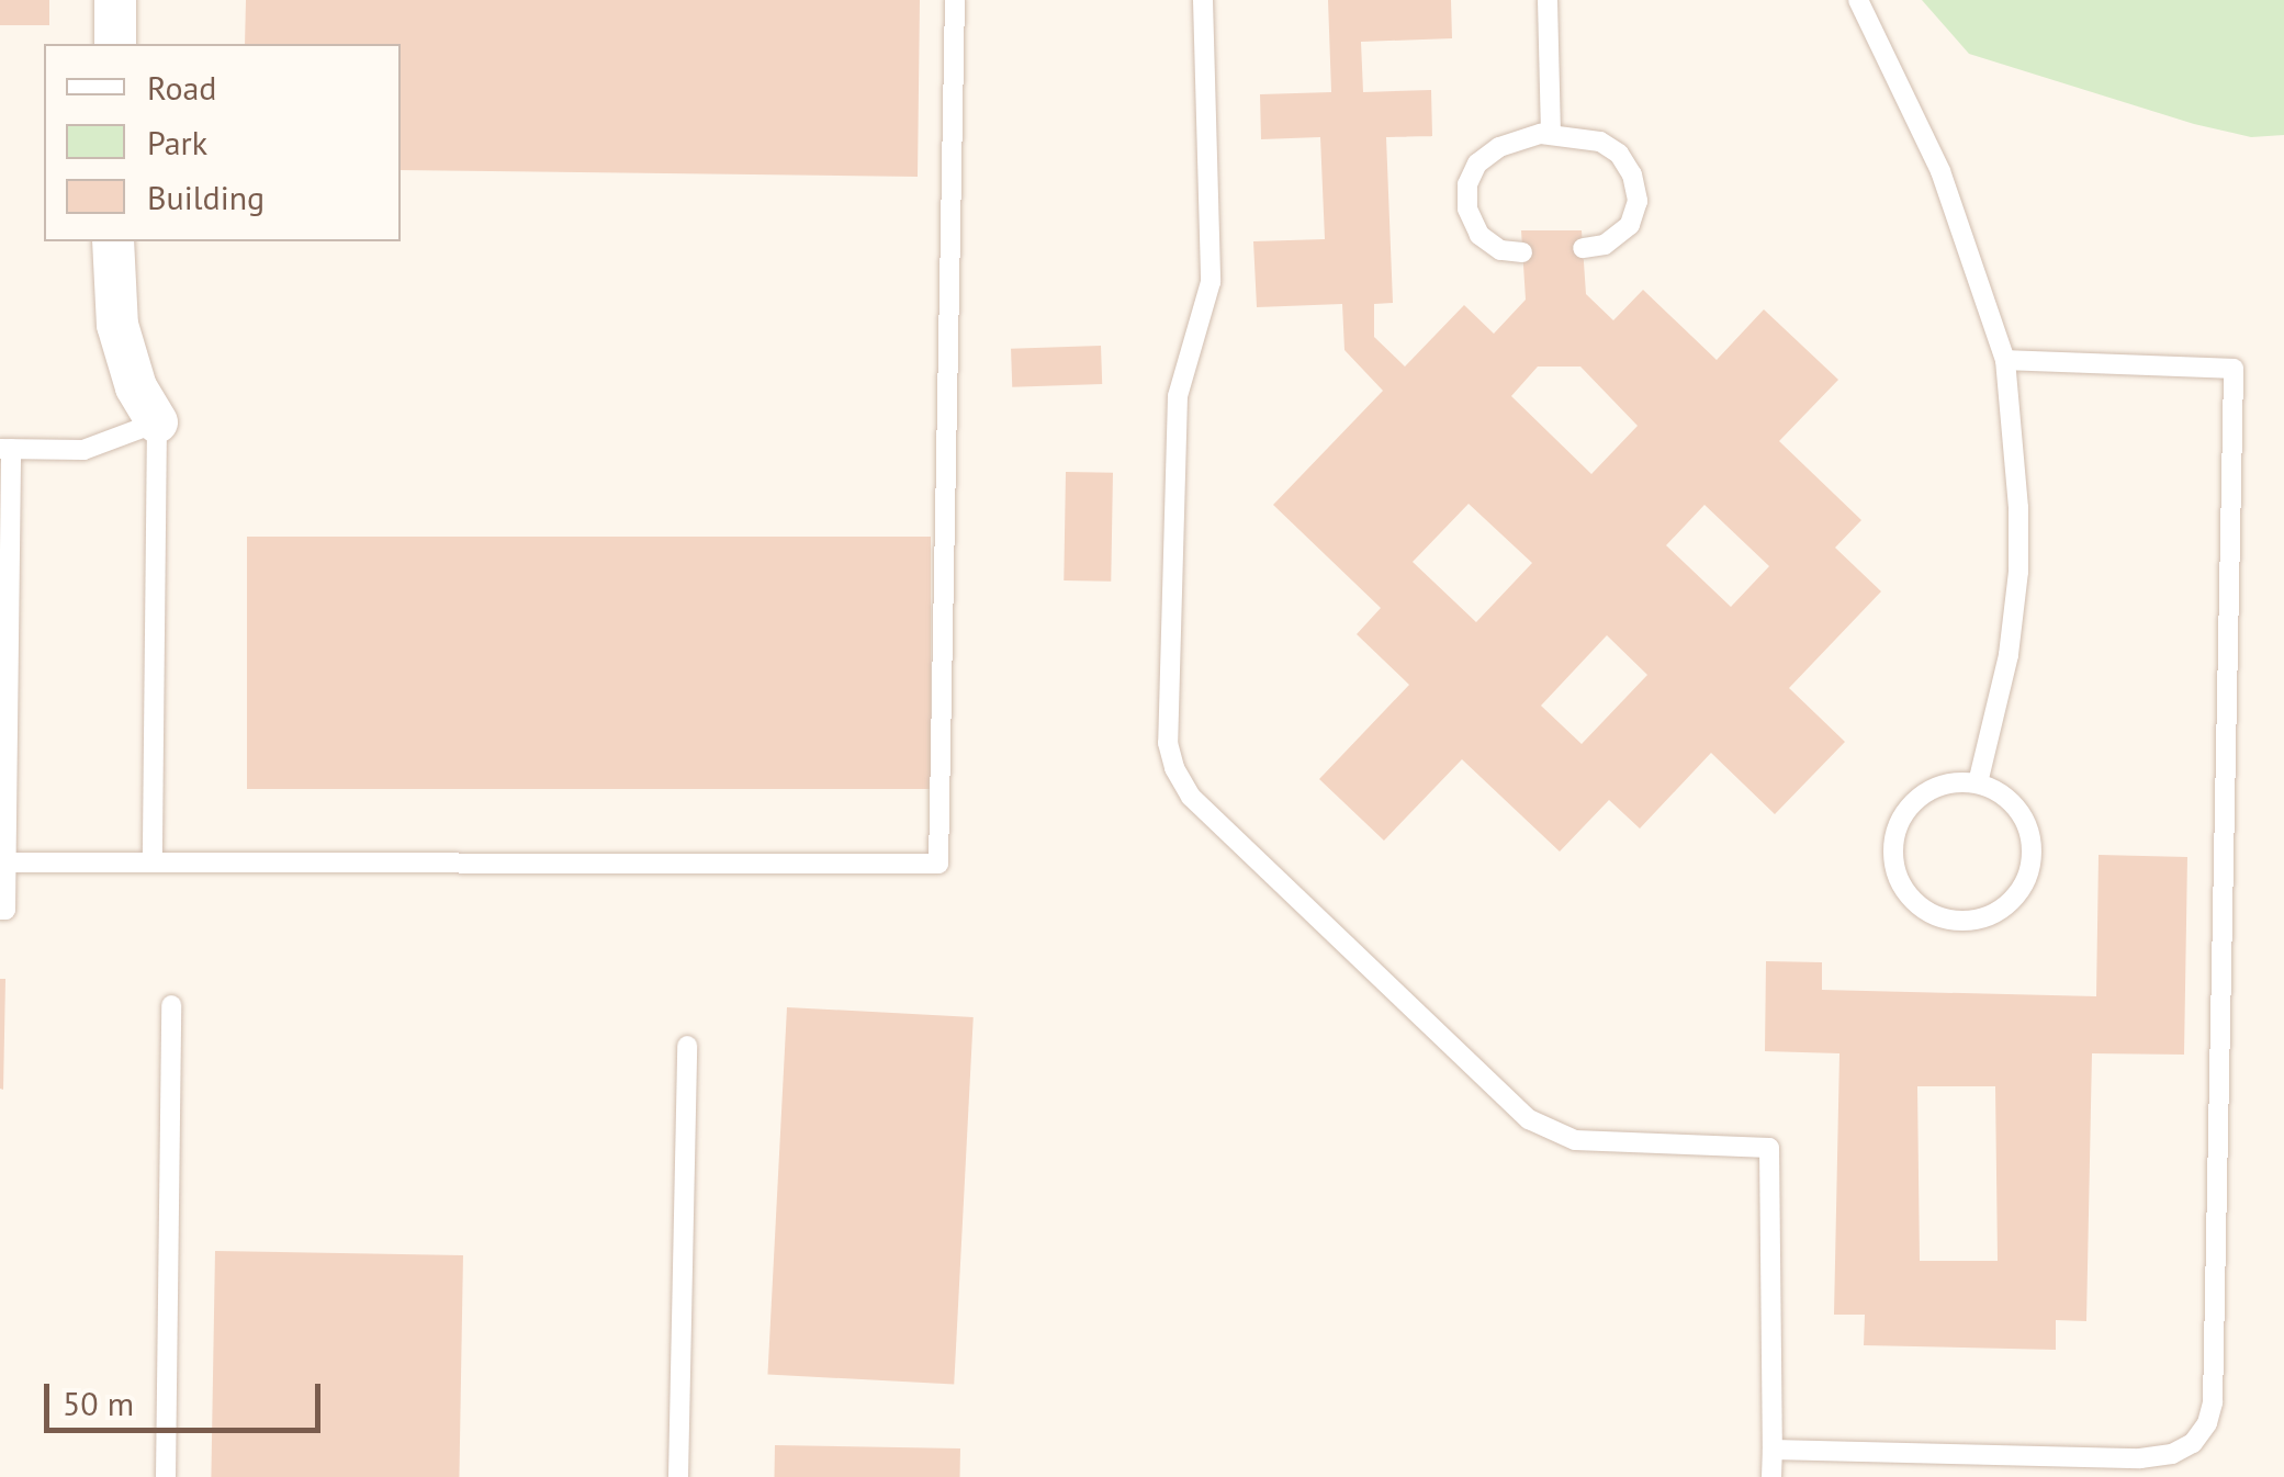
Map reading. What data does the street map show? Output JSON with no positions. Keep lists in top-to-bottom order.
{
  "legend": ["Road", "Park", "Building"],
  "scale_bar": "50 m"
}
